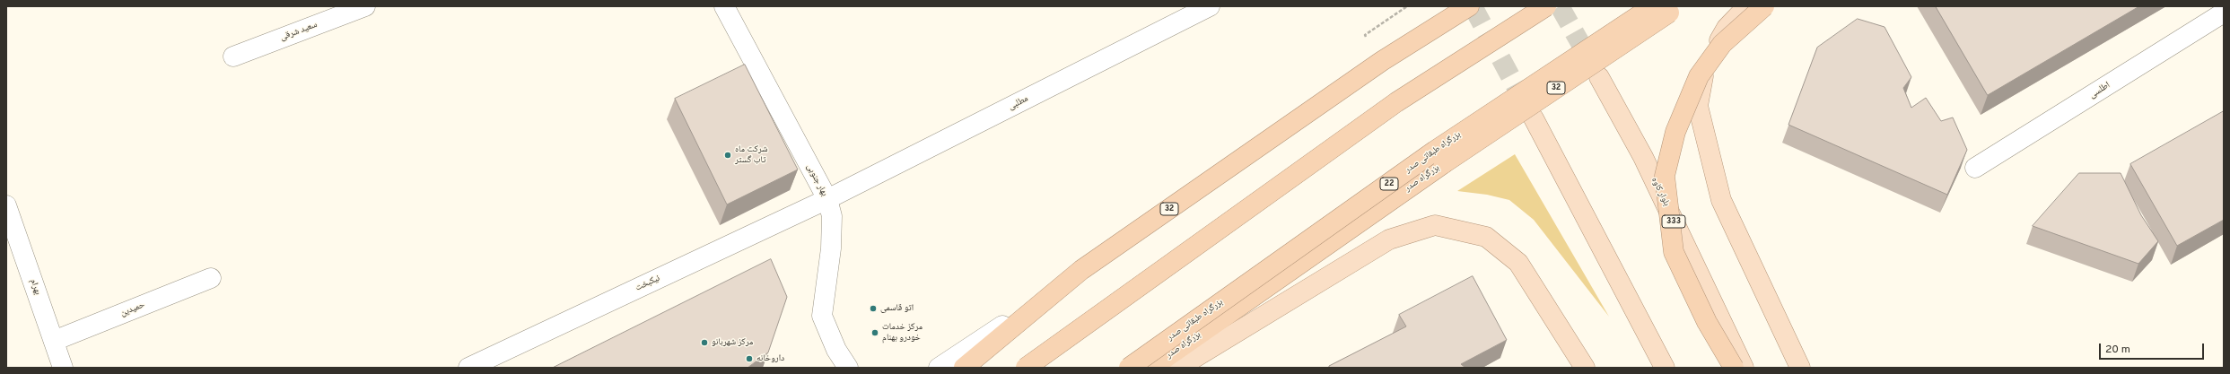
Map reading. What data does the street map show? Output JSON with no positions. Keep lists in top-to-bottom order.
{
  "streets": {
    "highway": [
      "32",
      "بزرگراه طبقاتی صدر",
      "بزرگراه صدر",
      "22"
    ],
    "main road": ["بلوار کاوه", "333"],
    "street": [
      "سعید شرقی",
      "اطلسی",
      "مطلبی",
      "بهار جنوبی",
      "نیکبخت",
      "بهرام",
      "حمیدین"
    ]
  },
  "crossings": [
    ["مطلبی", "بهار جنوبی"],
    ["مطلبی", "نیکبخت"],
    ["بزرگراه طبقاتی صدر", "بزرگراه صدر"],
    ["بهار جنوبی", "نیکبخت"],
    ["بهرام", "حمیدین"]
  ],
  "places": [
    "شرکت ماه تاب گستر",
    "اتو قاسمی",
    "مرکز خدمات خودرو بهنام",
    "مرکز شهربانو",
    "داروخانه"
  ],
  "scale_bar": "20 m"
}
